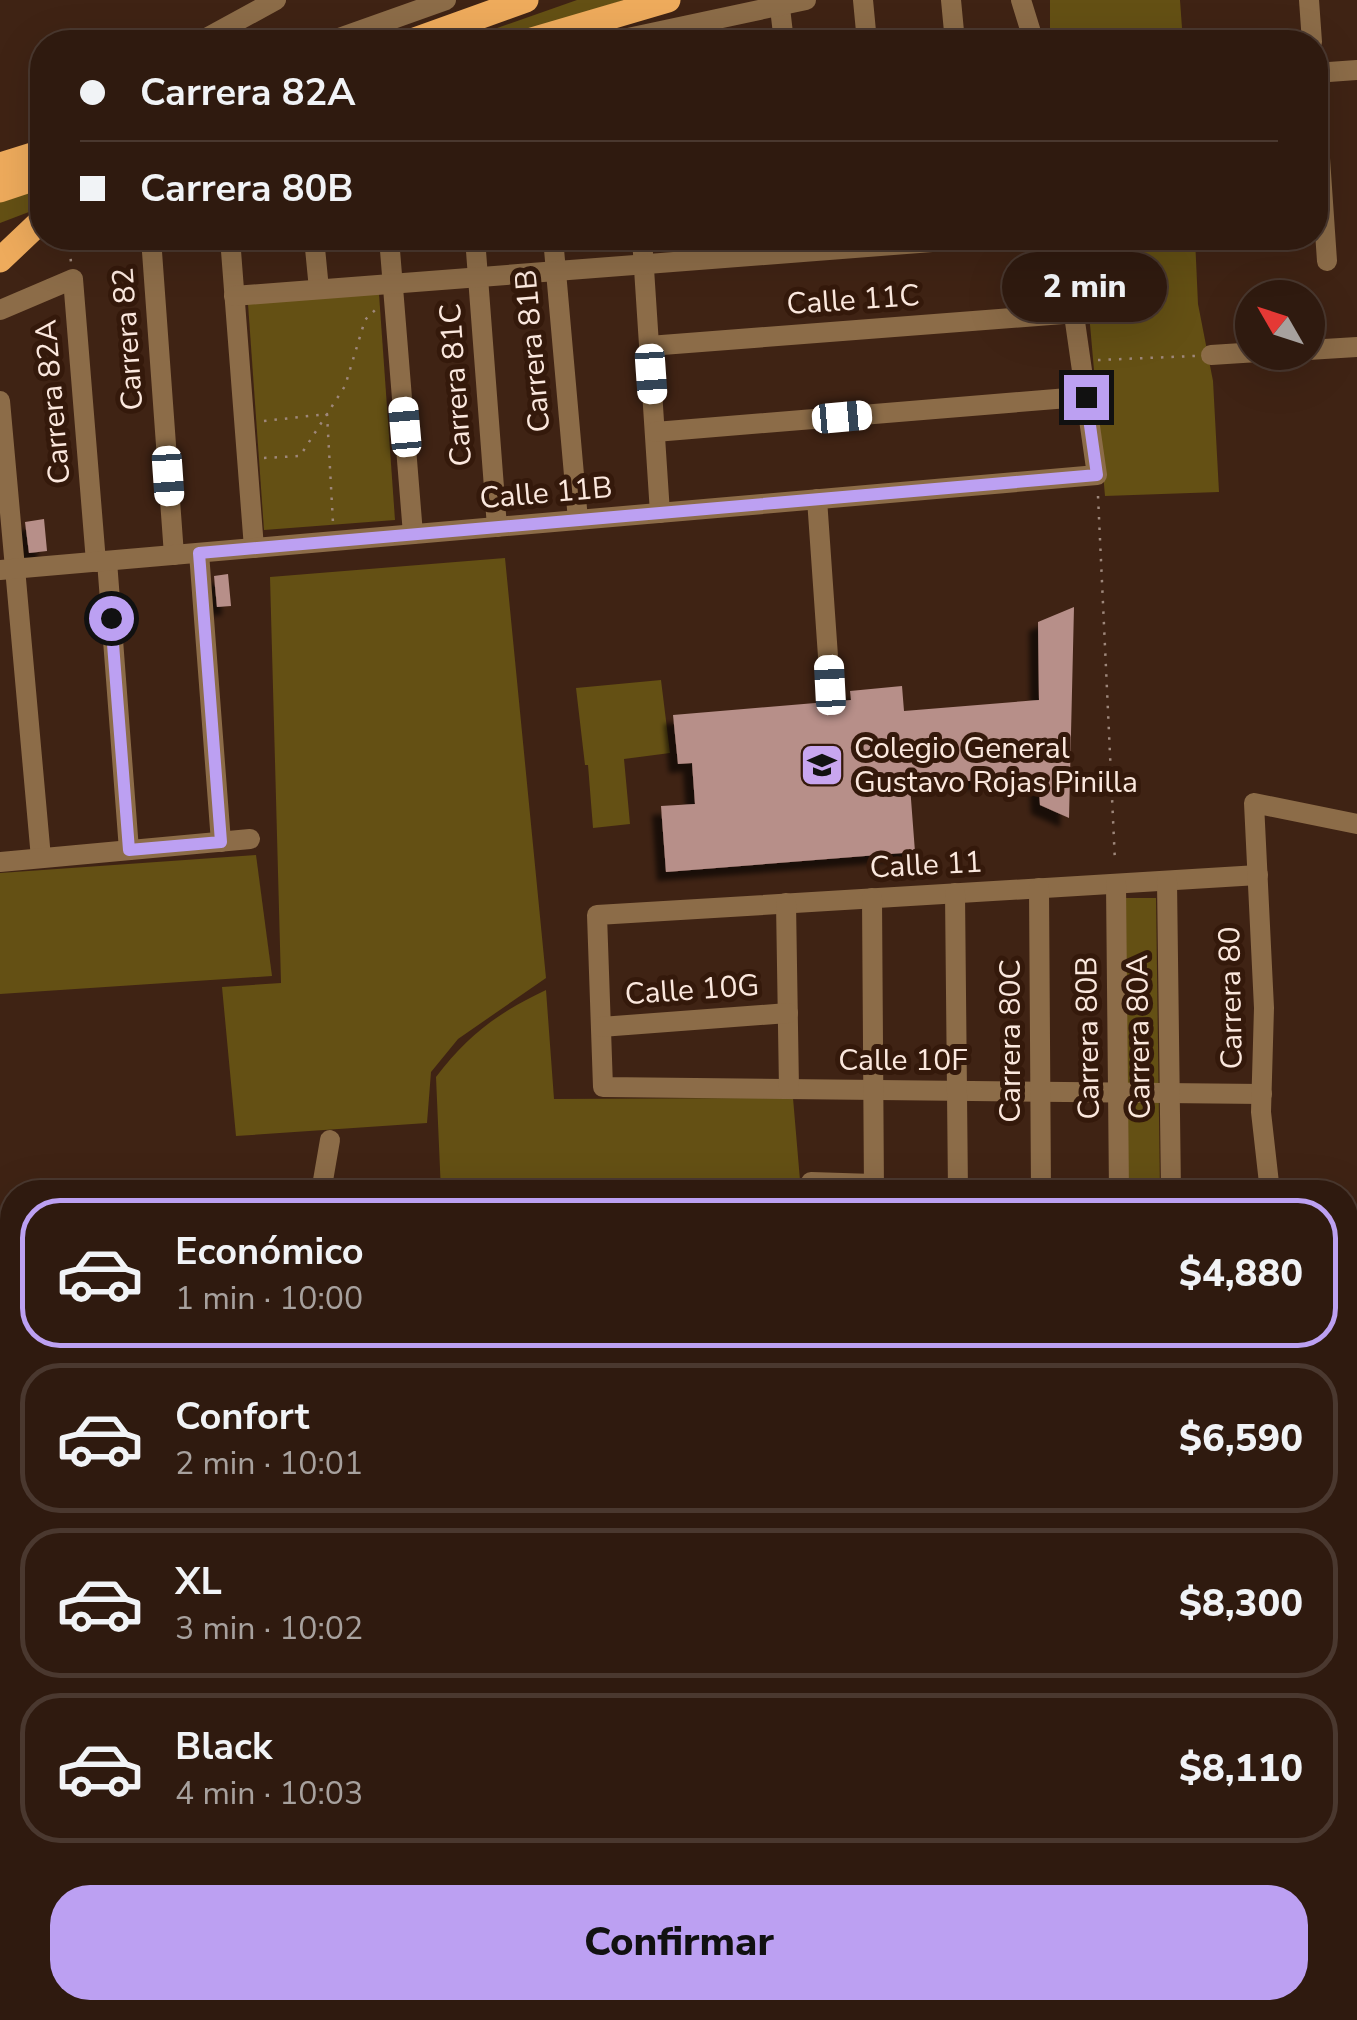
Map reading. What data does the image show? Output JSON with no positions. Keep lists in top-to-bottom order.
{
  "streets": {
    "street": [
      "Calle 11C",
      "Carrera 82",
      "Carrera 81B",
      "Carrera 81C",
      "Carrera 82A",
      "Calle 11B",
      "Calle 11",
      "Calle 10G",
      "Carrera 80",
      "Carrera 80A",
      "Carrera 80B",
      "Carrera 80C",
      "Calle 10F"
    ]
  },
  "crossings": [
    ["Carrera 82", "Calle 11B"],
    ["Carrera 81B", "Calle 11B"],
    ["Carrera 81C", "Calle 11B"],
    ["Carrera 82A", "Calle 11B"],
    ["Calle 11", "Calle 10G"],
    ["Calle 11", "Carrera 80"],
    ["Calle 11", "Carrera 80A"],
    ["Calle 11", "Carrera 80B"],
    ["Calle 11", "Carrera 80C"],
    ["Calle 11", "Calle 10F"],
    ["Calle 10G", "Calle 10F"],
    ["Carrera 80", "Calle 10F"],
    ["Carrera 80A", "Calle 10F"],
    ["Carrera 80B", "Calle 10F"],
    ["Carrera 80C", "Calle 10F"]
  ],
  "places": {
    "school or university": ["Colegio General Gustavo Rojas Pinilla"]
  },
  "north": "top left",
  "page": {
    "banner": ["Carrera 82A", "Carrera 80B"],
    "bubble": "2 min",
    "list": [
      {
        "name": "Económico",
        "note": "1 min · 10:00",
        "value": "$4,880"
      },
      {
        "name": "Confort",
        "note": "2 min · 10:01",
        "value": "$6,590"
      },
      {
        "name": "XL",
        "note": "3 min · 10:02",
        "value": "$8,300"
      },
      {
        "name": "Black",
        "note": "4 min · 10:03",
        "value": "$8,110"
      }
    ],
    "buttons": "Confirmar"
  }
}
